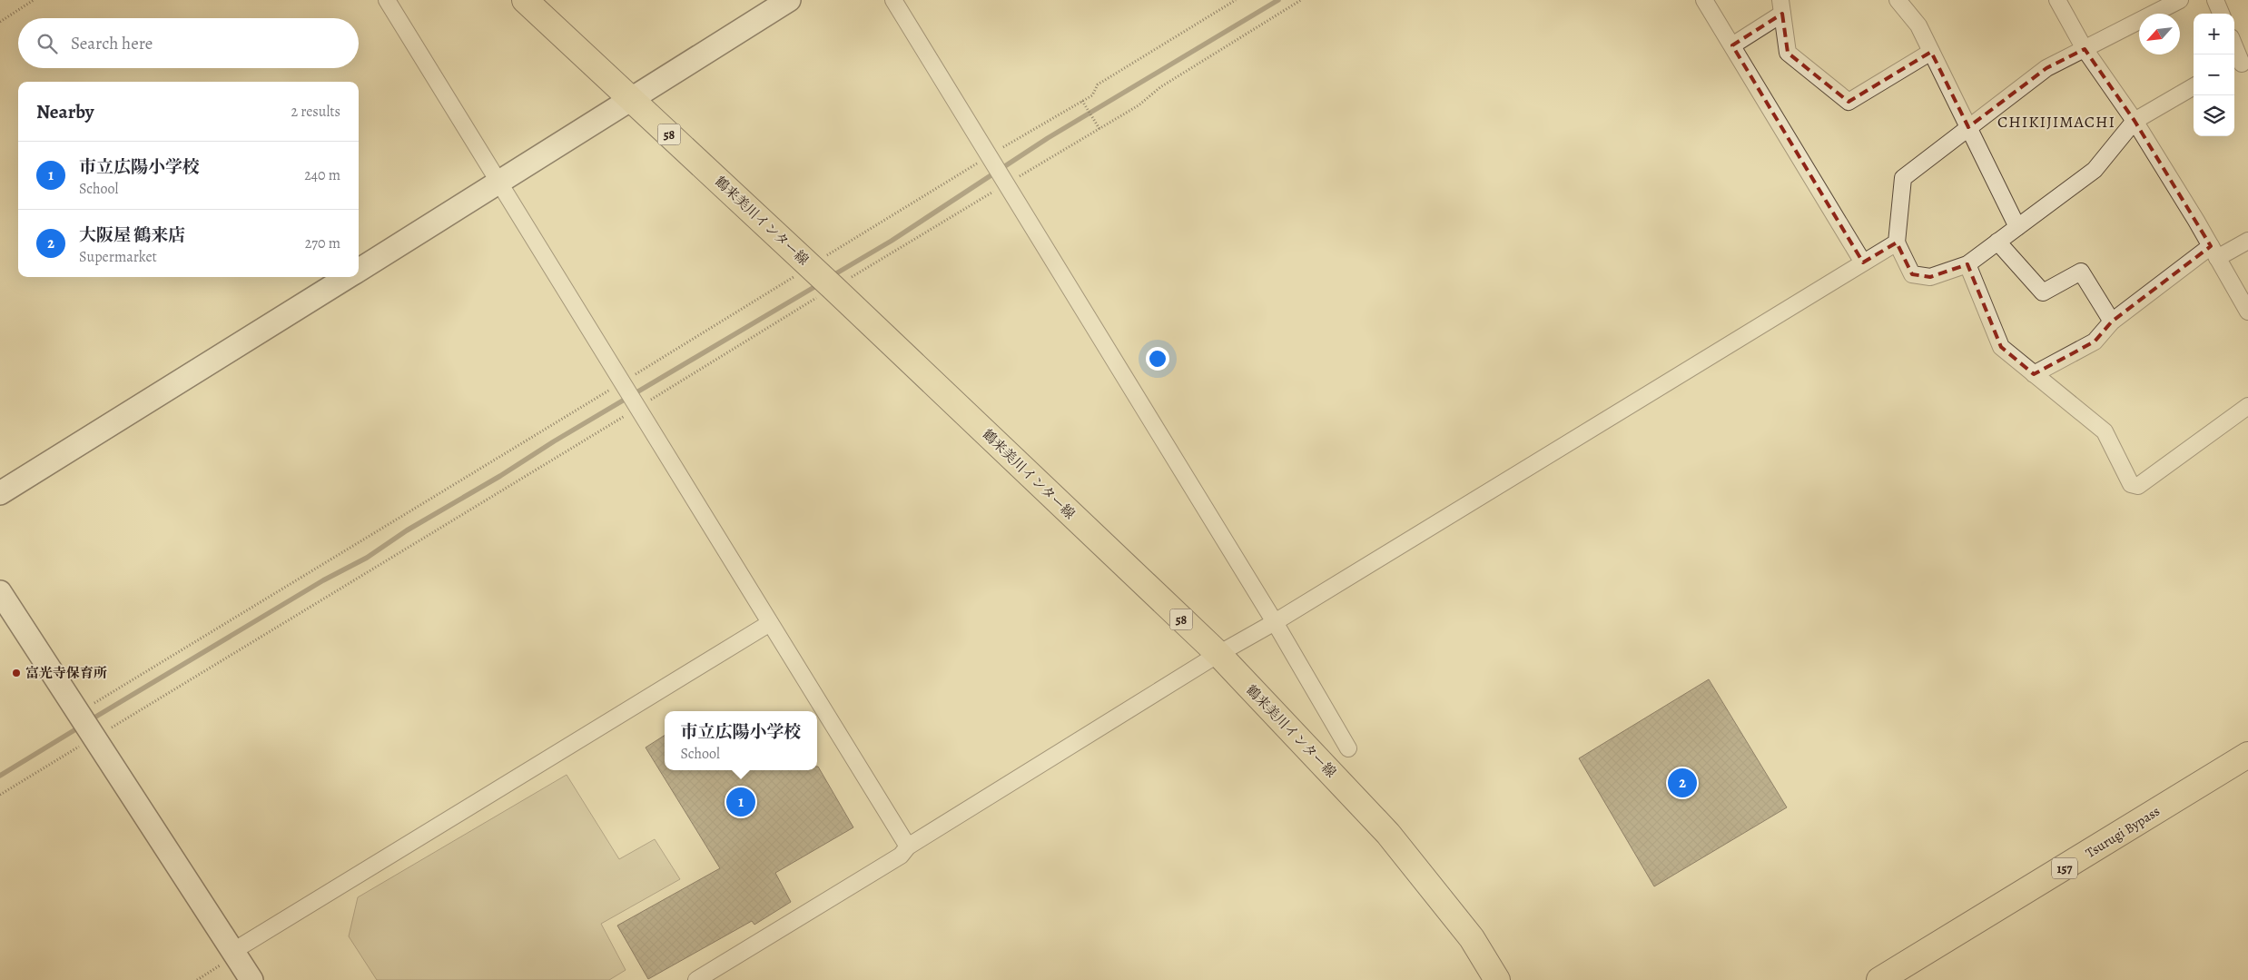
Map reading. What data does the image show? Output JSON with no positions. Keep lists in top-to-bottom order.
{
  "streets": {
    "main road": [
      "58",
      "鶴来美川インター線",
      "Tsurugi Bypass",
      "157"
    ]
  },
  "districts": ["CHIKIJIMACHI"],
  "places": ["富光寺保育所"],
  "north": "bottom left",
  "page": {
    "map_buttons": ["+", "−"],
    "search": "Search here",
    "heading": ["Nearby", "2 results"],
    "list": [
      {
        "mark": "1",
        "name": "市立広陽小学校",
        "note": "School",
        "value": "240 m"
      },
      {
        "mark": "2",
        "name": "大阪屋 鶴来店",
        "note": "Supermarket",
        "value": "270 m"
      }
    ],
    "popup": ["市立広陽小学校", "School"],
    "pins": ["2", "1"]
  }
}
